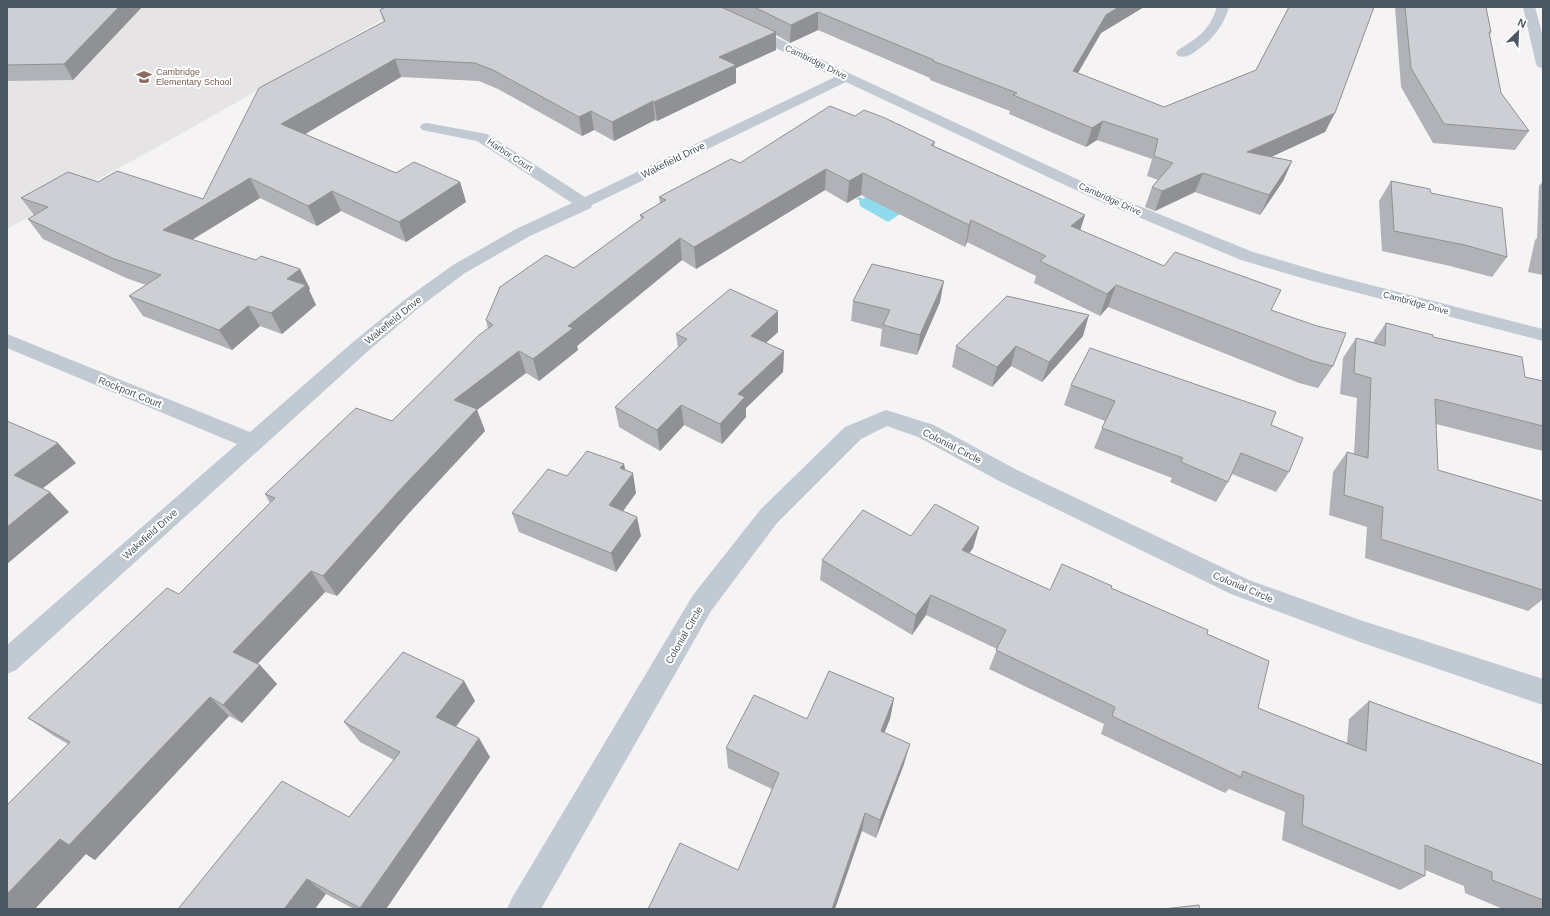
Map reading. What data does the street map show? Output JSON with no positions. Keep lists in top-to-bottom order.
{
  "streets": {
    "street": [
      "Cambridge Drive",
      "Harbor Court",
      "Wakefield Drive",
      "Rockport Court",
      "Colonial Circle"
    ]
  },
  "crossings": [
    ["Cambridge Drive", "Wakefield Drive"],
    ["Harbor Court", "Wakefield Drive"],
    ["Wakefield Drive", "Rockport Court"]
  ],
  "places": {
    "school or university": ["Cambridge Elementary School"]
  },
  "north": "top right"
}
